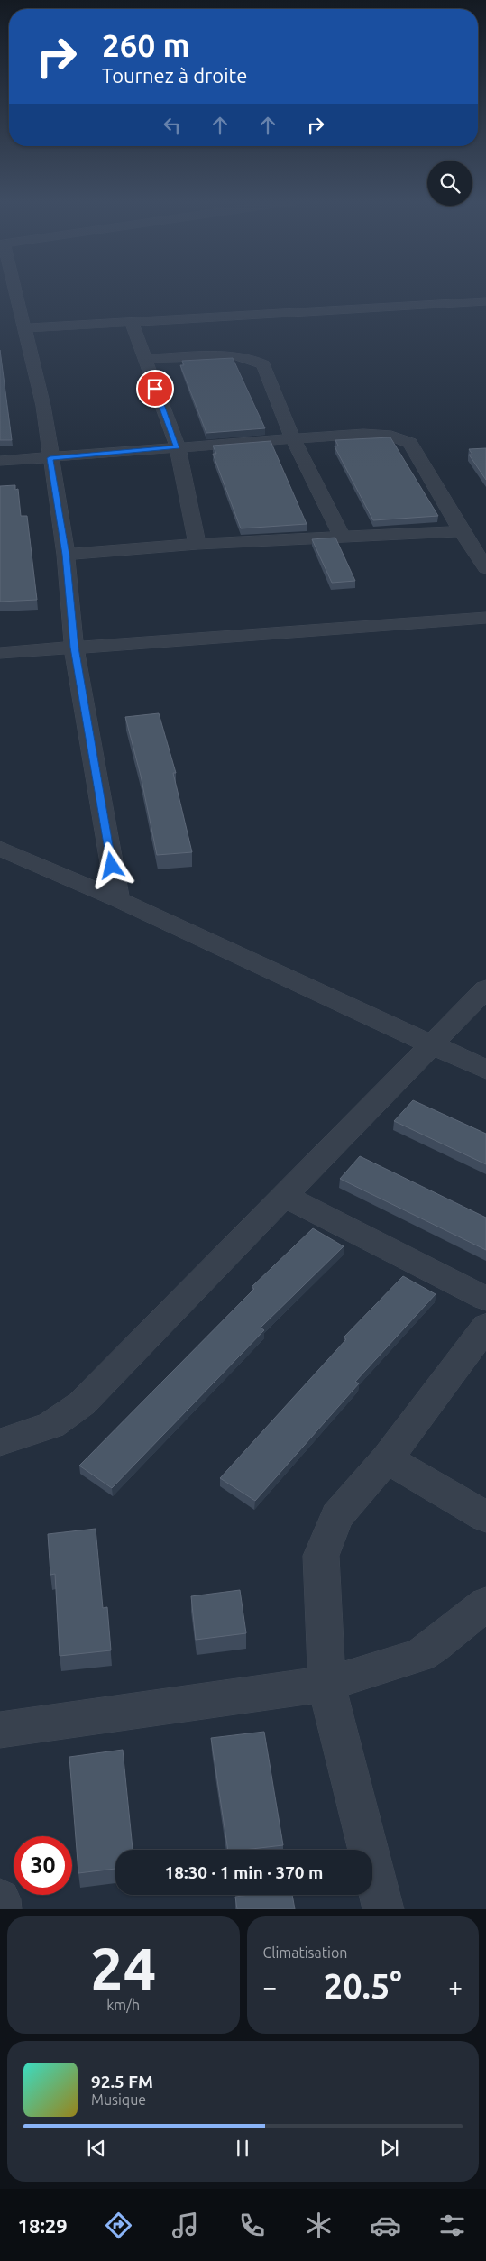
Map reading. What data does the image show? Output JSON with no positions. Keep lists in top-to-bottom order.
{
  "page": {
    "turn": ["260 m", "Tournez à droite"],
    "limit": "30",
    "trip": "18:30 · 1 min · 370 m",
    "tile": [
      ["24", "km/h"],
      "Climatisation"
    ],
    "heat": ["−", "20.5°", "+"],
    "song": ["92.5 FM", "Musique"],
    "tabs": "18:29"
  }
}
